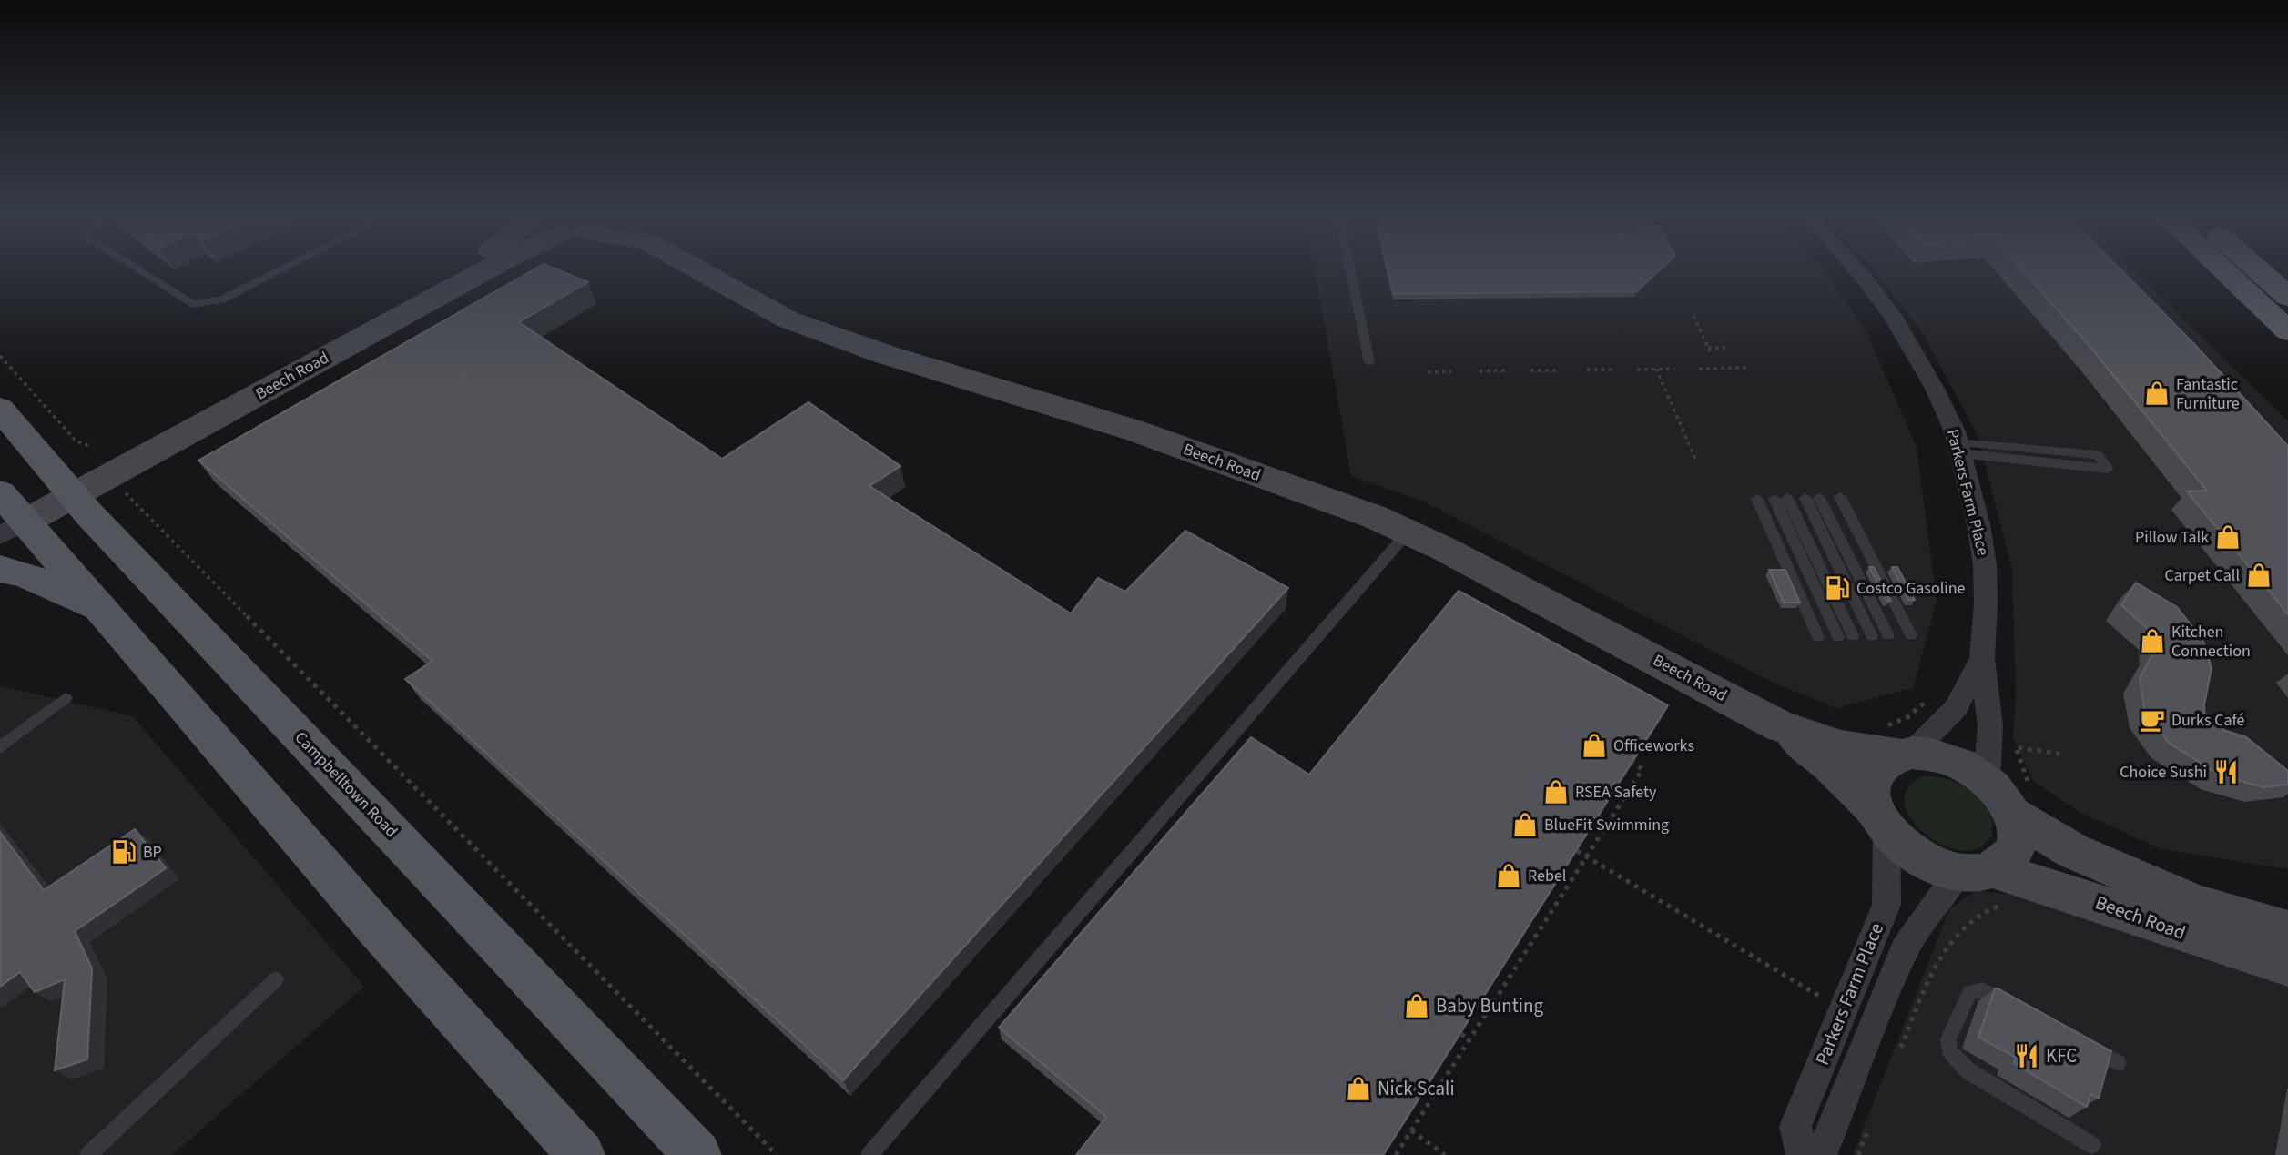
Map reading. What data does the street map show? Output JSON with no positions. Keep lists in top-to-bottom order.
{
  "streets": {
    "main road": ["Beech Road", "Campbelltown Road"],
    "street": ["Parkers Farm Place"]
  },
  "crossings": [
    ["Beech Road", "Parkers Farm Place"],
    ["Beech Road", "Campbelltown Road"]
  ],
  "places": {
    "shop": [
      "Fantastic Furniture",
      "Pillow Talk",
      "Carpet Call",
      "Kitchen Connection",
      "Officeworks",
      "RSEA Safety",
      "BlueFit Swimming",
      "Rebel",
      "Baby Bunting",
      "Nick Scali"
    ],
    "fuel station": ["Costco Gasoline", "BP"],
    "cafe": ["Durks Café"],
    "restaurant": ["Choice Sushi", "KFC"]
  }
}
